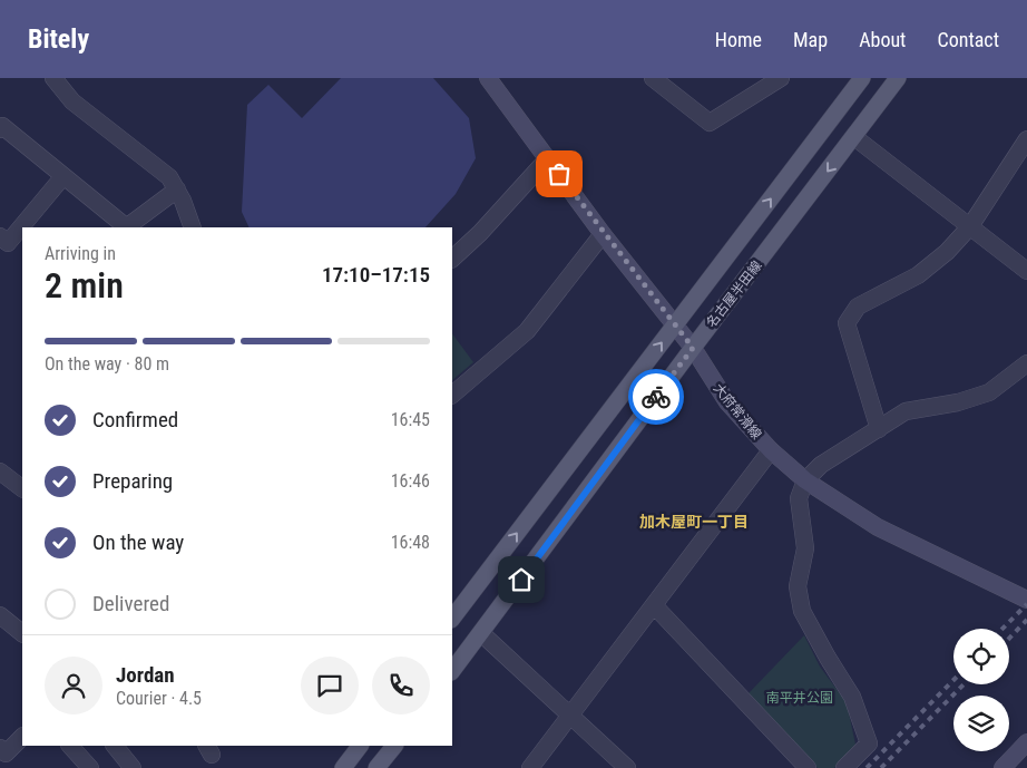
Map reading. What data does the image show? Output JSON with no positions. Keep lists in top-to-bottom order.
{
  "streets": {
    "main road": ["名古屋半田線", "大府常滑線"]
  },
  "crossings": [
    ["名古屋半田線", "大府常滑線"]
  ],
  "districts": ["加木屋町一丁目"],
  "parks": ["南平井公園"],
  "page": {
    "header": "Bitely",
    "nav": [
      "Home",
      "Map",
      "About",
      "Contact"
    ],
    "heading": ["2 min", "Arriving in", "17:10–17:15"],
    "panel": ["Jordan", "Courier · 4.5"],
    "bar": "On the way · 80 m",
    "list": [
      ["Confirmed", "16:45"],
      ["Preparing", "16:46"],
      ["On the way", "16:48"],
      "Delivered"
    ]
  }
}
